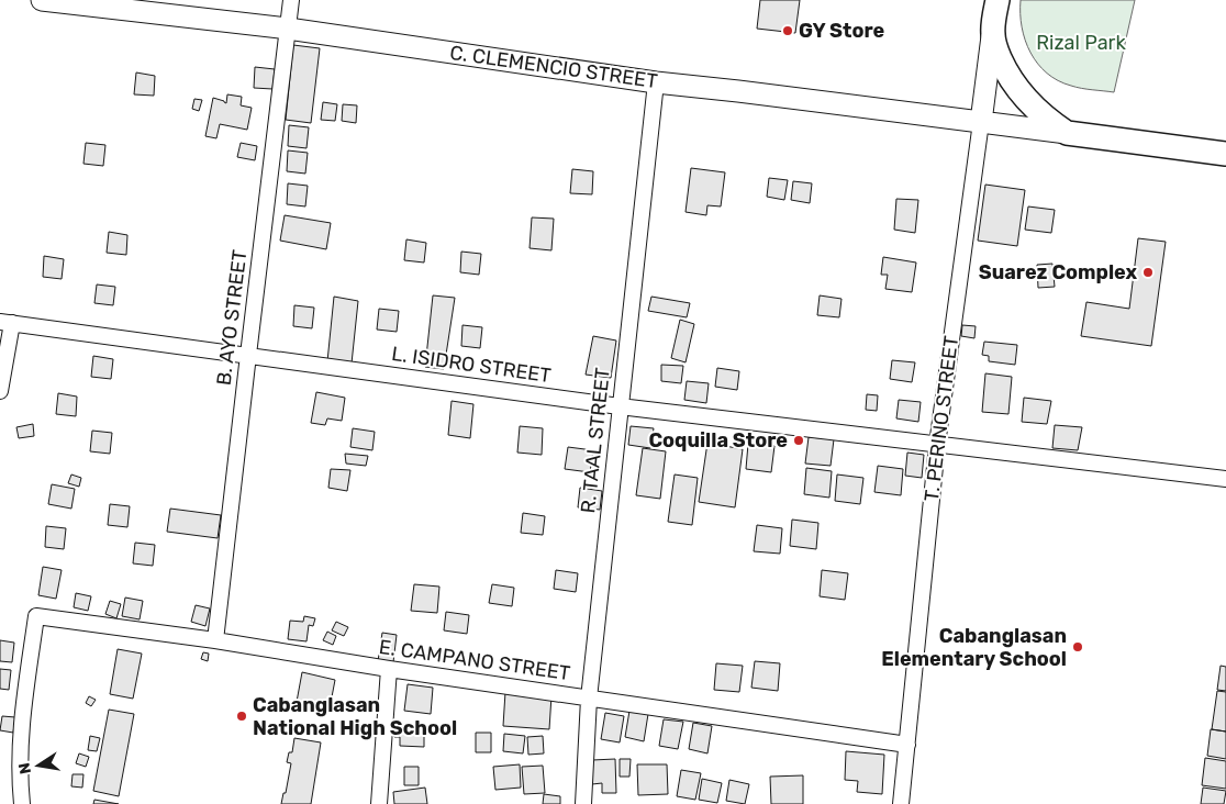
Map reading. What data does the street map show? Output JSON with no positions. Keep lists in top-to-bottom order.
{
  "streets": {
    "street": [
      "C. CLEMENCIO STREET",
      "B. AYO STREET",
      "L. ISIDRO STREET",
      "T. PERINO STREET",
      "R. TAAL STREET",
      "E. CAMPANO STREET"
    ]
  },
  "crossings": [
    ["C. CLEMENCIO STREET", "B. AYO STREET"],
    ["C. CLEMENCIO STREET", "T. PERINO STREET"],
    ["C. CLEMENCIO STREET", "R. TAAL STREET"],
    ["B. AYO STREET", "L. ISIDRO STREET"],
    ["B. AYO STREET", "E. CAMPANO STREET"],
    ["L. ISIDRO STREET", "T. PERINO STREET"],
    ["L. ISIDRO STREET", "R. TAAL STREET"],
    ["T. PERINO STREET", "E. CAMPANO STREET"],
    ["R. TAAL STREET", "E. CAMPANO STREET"]
  ],
  "parks": ["Rizal Park"],
  "places": [
    "GY Store",
    "Suarez Complex",
    "Coquilla Store",
    "Cabanglasan Elementary School",
    "Cabanglasan National High School"
  ],
  "north": "left"
}
